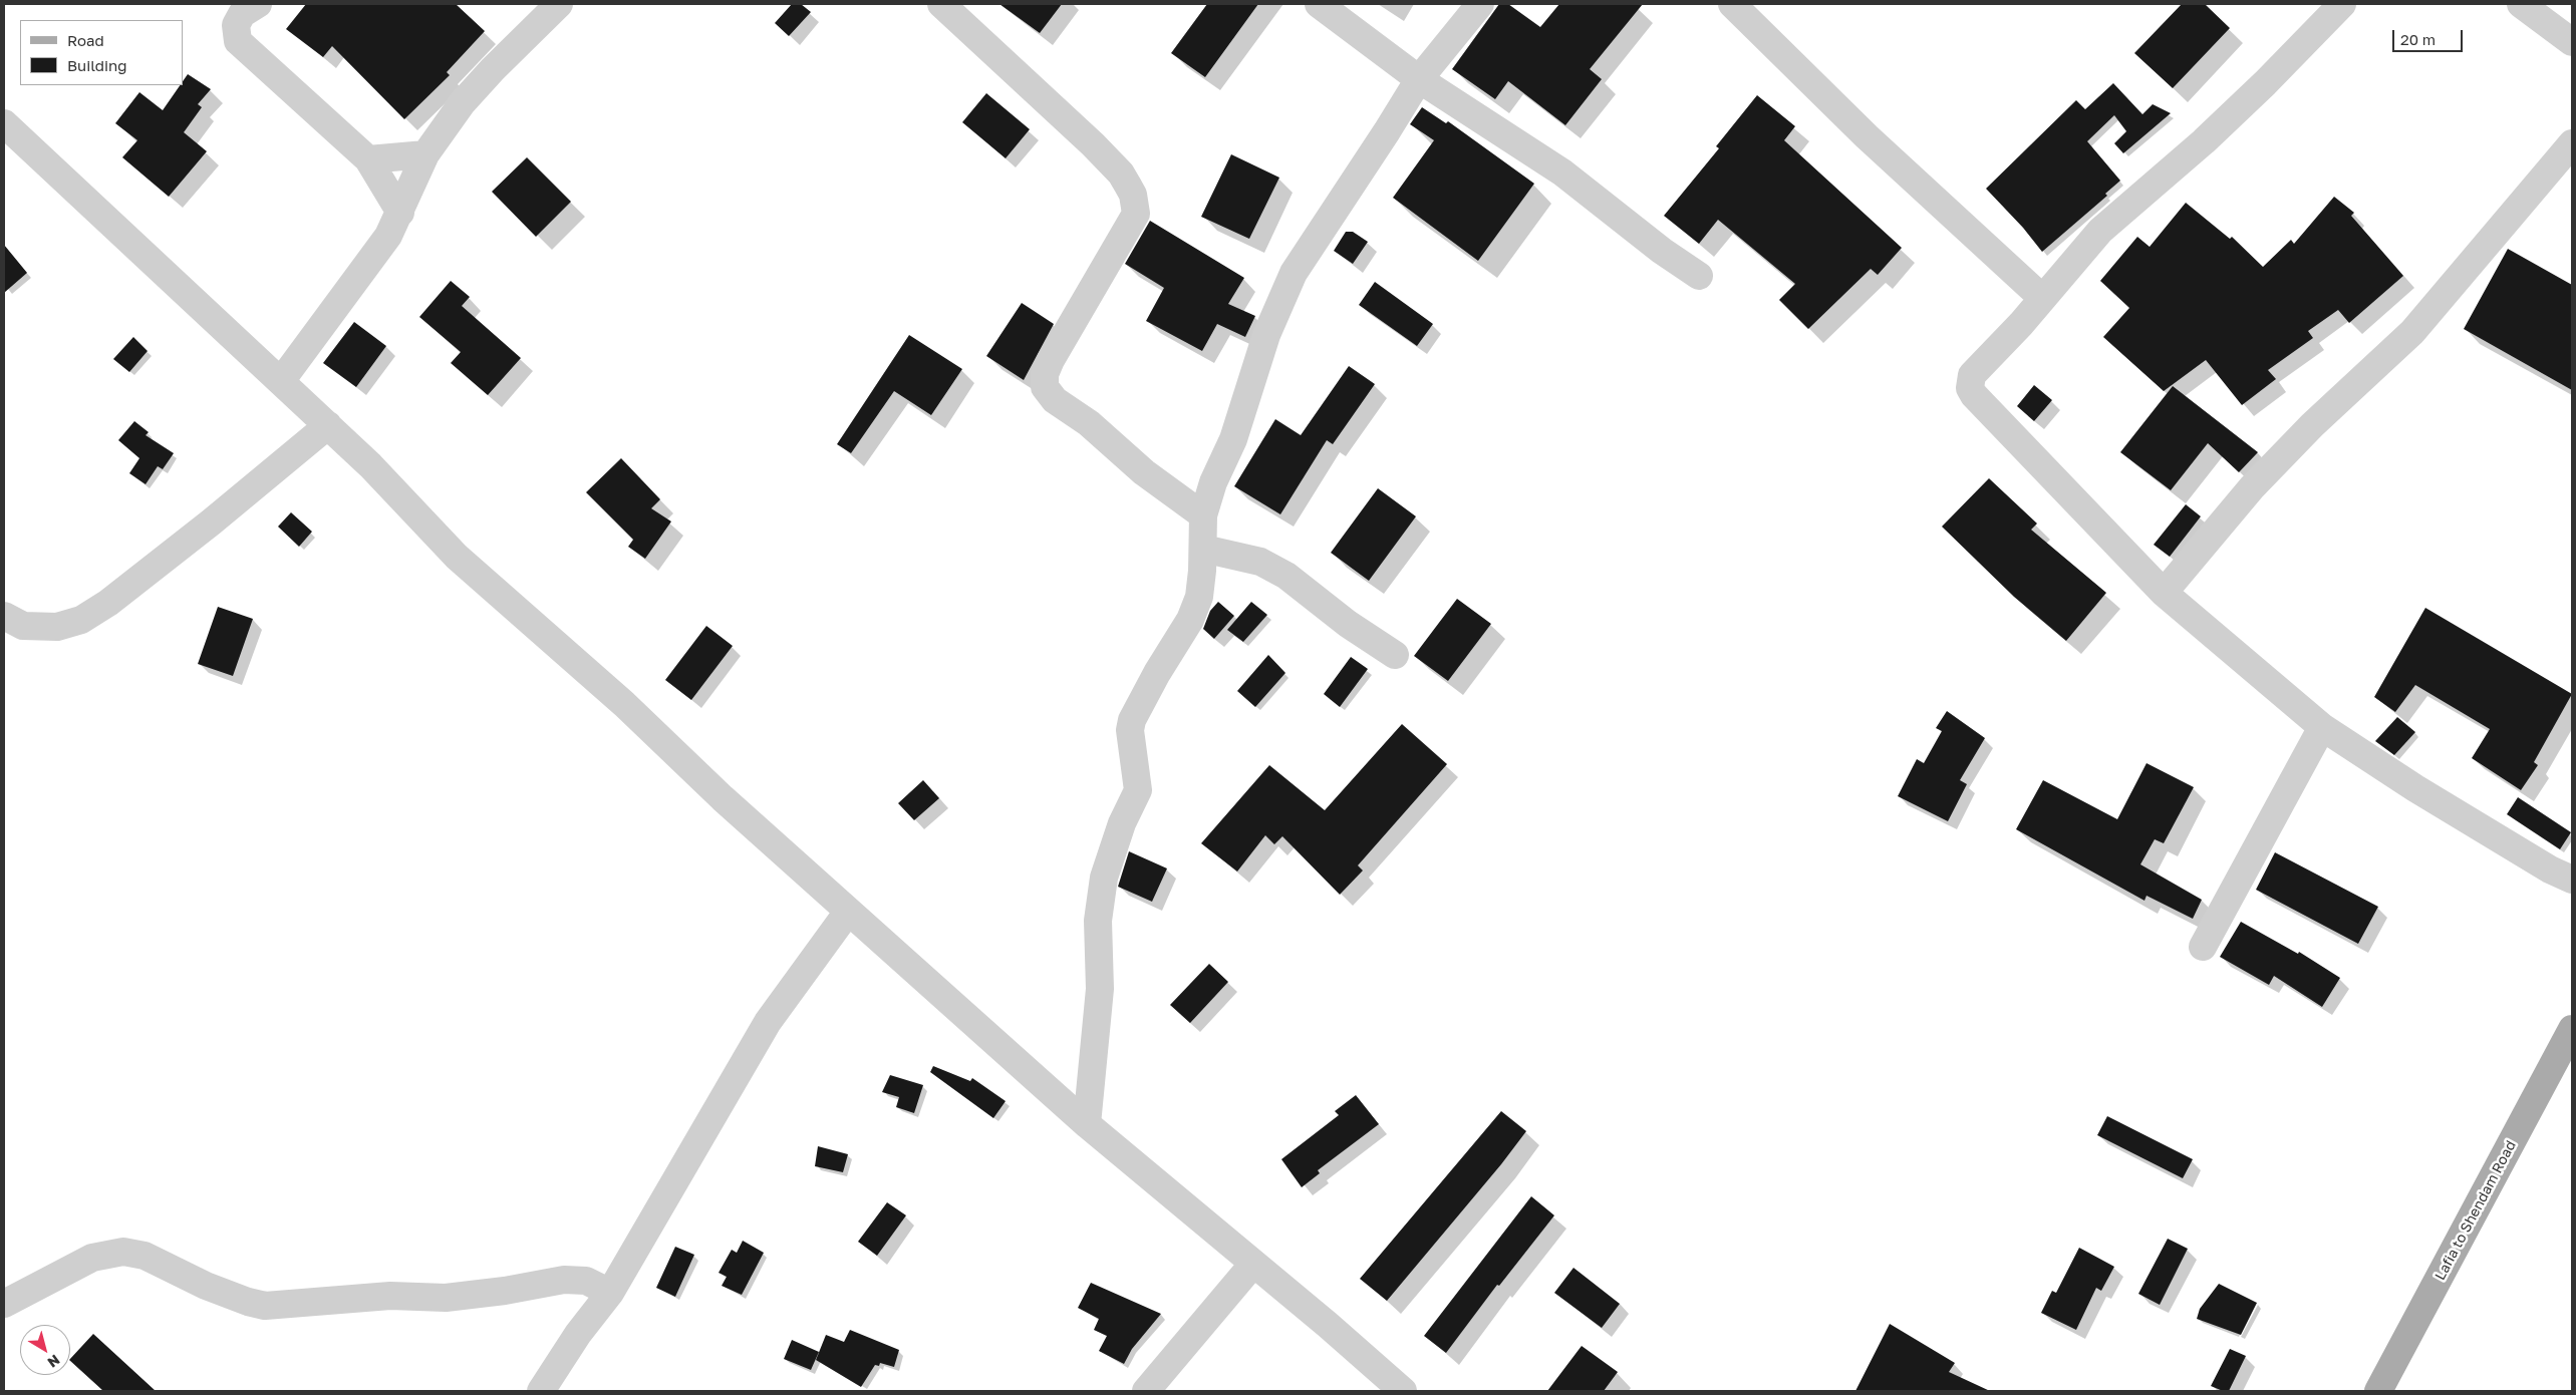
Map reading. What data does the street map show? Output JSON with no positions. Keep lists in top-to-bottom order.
{
  "streets": {
    "main road": ["Lafia to Shendam Road"]
  },
  "legend": ["Road", "Building"],
  "scale_bar": "20 m",
  "north": "bottom right"
}
